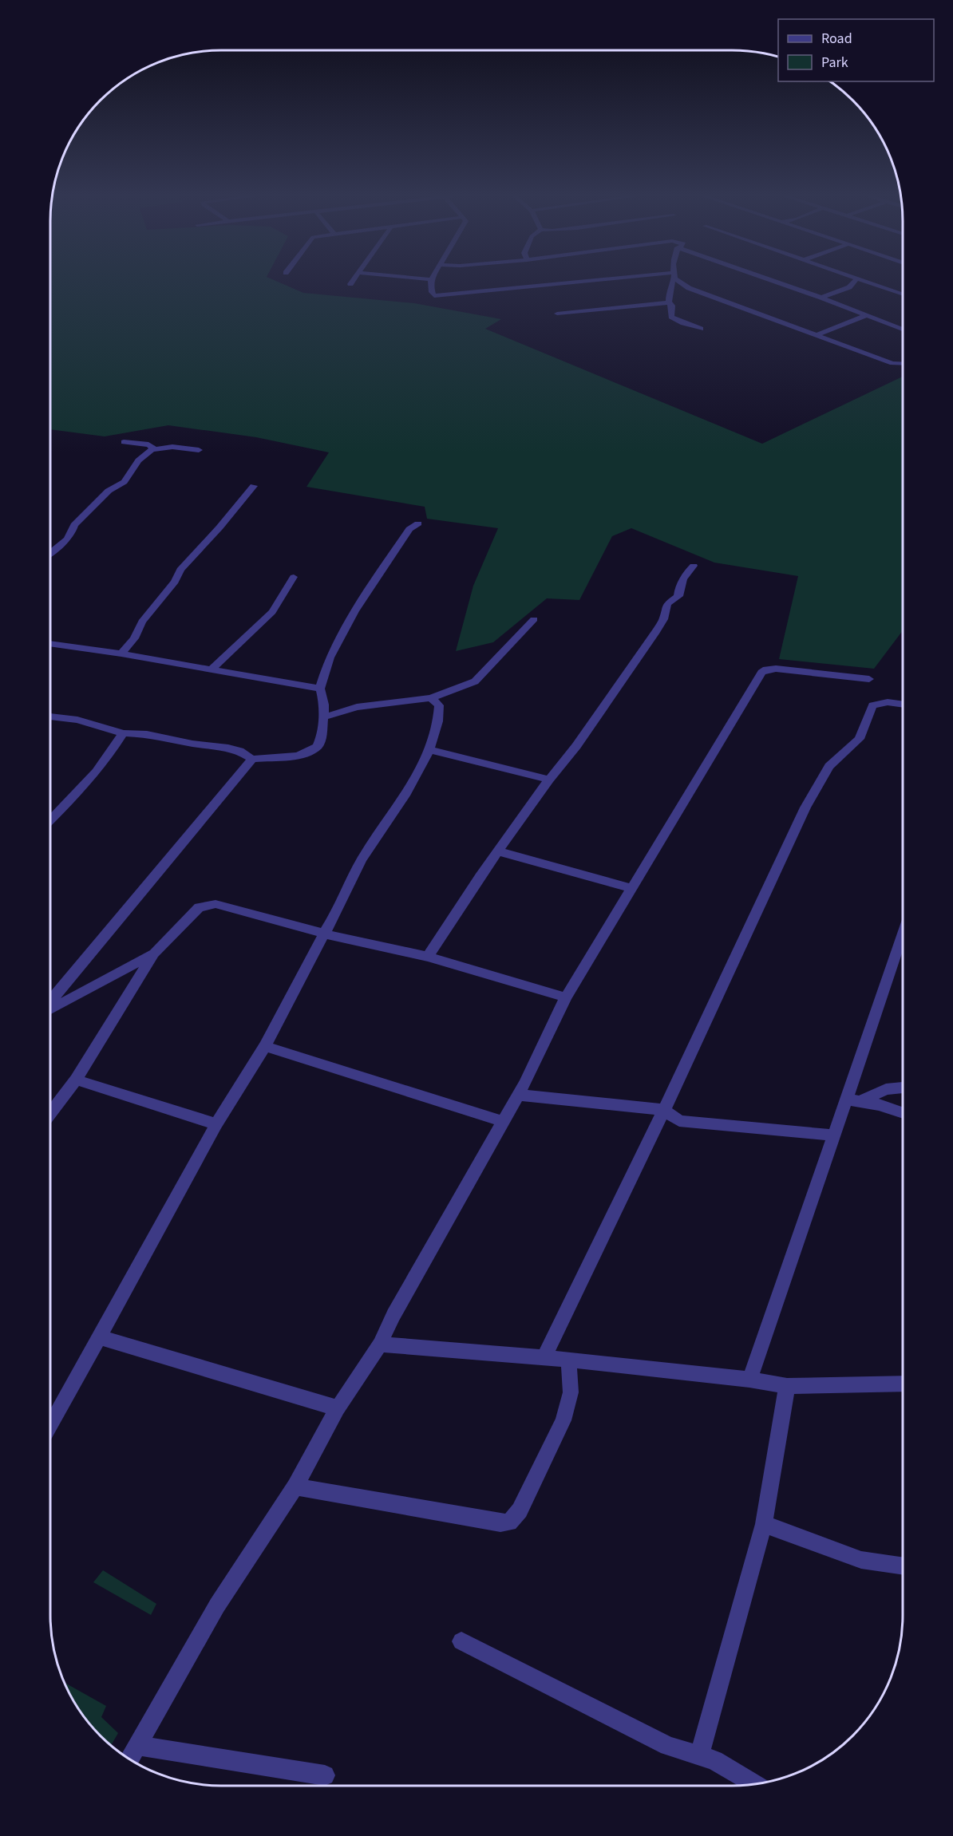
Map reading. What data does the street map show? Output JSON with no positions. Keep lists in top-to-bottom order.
{
  "legend": ["Road", "Park"]
}
